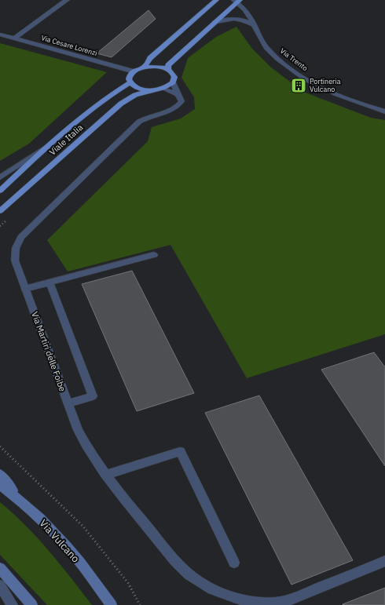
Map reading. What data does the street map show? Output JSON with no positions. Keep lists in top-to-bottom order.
{
  "streets": {
    "main road": ["Viale Italia", "Via Vulcano"],
    "street": ["Via Cesare Lorenzi", "Via Trento", "Via Martiri delle Foibe"]
  },
  "crossings": [
    ["Viale Italia", "Via Martiri delle Foibe"]
  ],
  "places": {
    "building": ["Portineria Vulcano"]
  }
}
